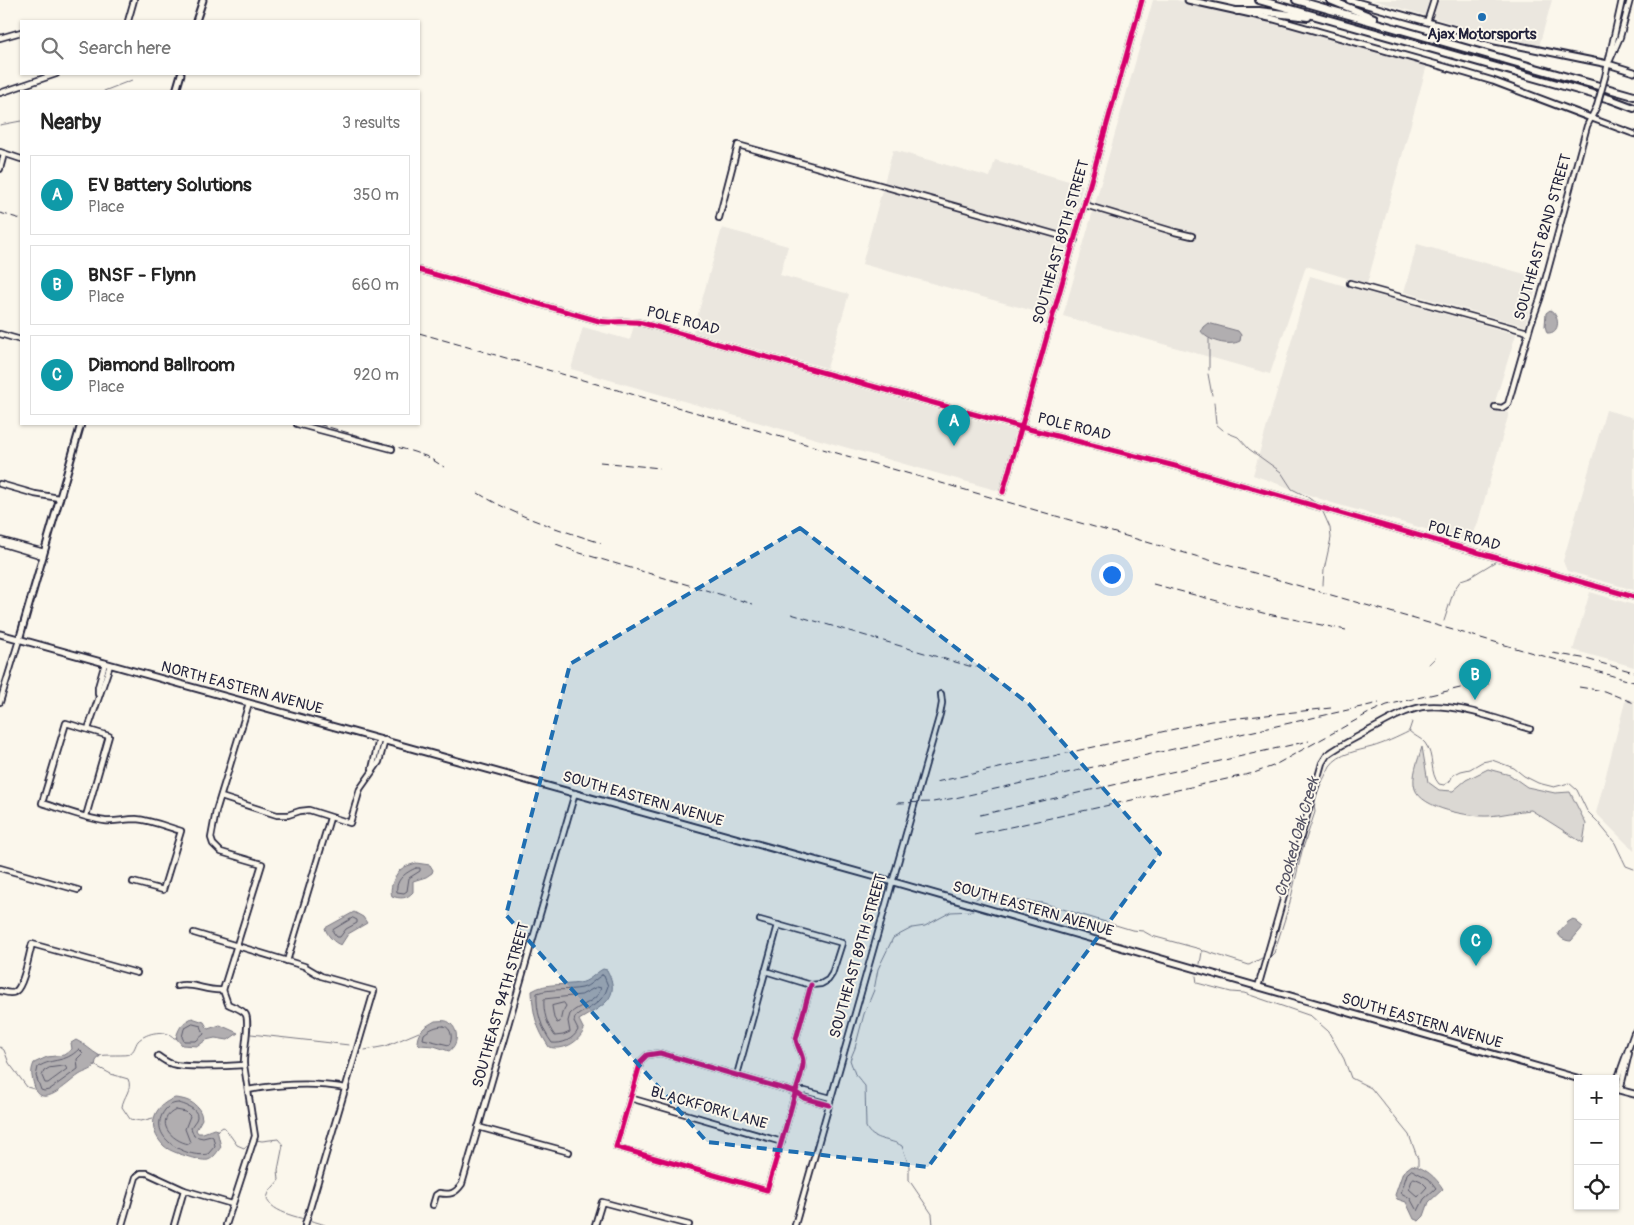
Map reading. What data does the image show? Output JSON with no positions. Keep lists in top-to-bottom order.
{
  "streets": {
    "main road": ["NORTH EASTERN AVENUE", "SOUTH EASTERN AVENUE"],
    "street": [
      "SOUTHEAST 82ND STREET",
      "SOUTHEAST 89TH STREET",
      "POLE ROAD",
      "SOUTHEAST 94TH STREET",
      "BLACKFORK LANE"
    ]
  },
  "crossings": [
    ["SOUTHEAST 89TH STREET", "POLE ROAD"],
    ["SOUTHEAST 89TH STREET", "SOUTH EASTERN AVENUE"],
    ["NORTH EASTERN AVENUE", "SOUTH EASTERN AVENUE"],
    ["SOUTH EASTERN AVENUE", "SOUTHEAST 94TH STREET"]
  ],
  "water": ["Crooked Oak Creek"],
  "places": ["Ajax Motorsports"],
  "page": {
    "search": "Search here",
    "heading": ["Nearby", "3 results"],
    "list": [
      {
        "mark": "A",
        "name": "EV Battery Solutions",
        "note": "Place",
        "value": "350 m"
      },
      {
        "mark": "B",
        "name": "BNSF - Flynn",
        "note": "Place",
        "value": "660 m"
      },
      {
        "mark": "C",
        "name": "Diamond Ballroom",
        "note": "Place",
        "value": "920 m"
      }
    ],
    "pins": ["A", "B", "C"],
    "map_buttons": ["+", "−"]
  }
}
